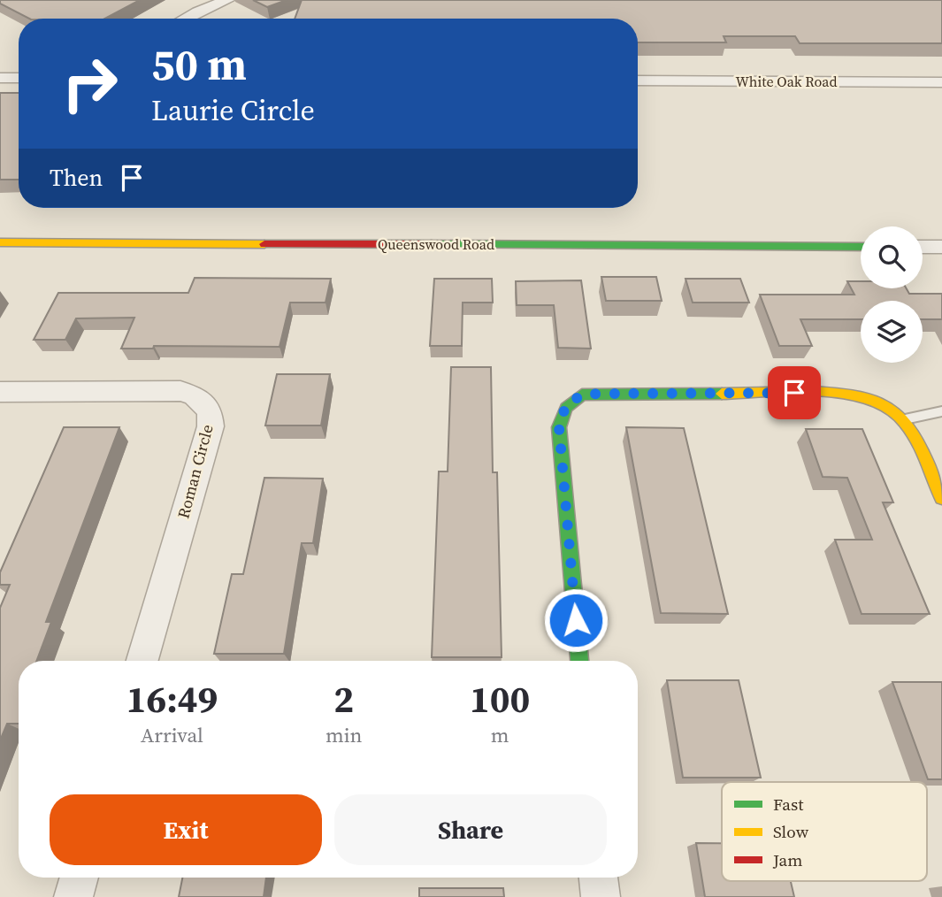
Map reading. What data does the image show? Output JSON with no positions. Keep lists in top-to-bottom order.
{
  "streets": {
    "street": ["White Oak Road", "Queenswood Road", "Roman Circle"]
  },
  "legend": ["Fast", "Slow", "Jam"],
  "page": {
    "turn": ["50 m", "Laurie Circle"],
    "then": "Then",
    "eta": [
      "16:49",
      "Arrival",
      "2",
      "min",
      "100",
      "m"
    ],
    "buttons": ["Exit", "Share"]
  }
}
